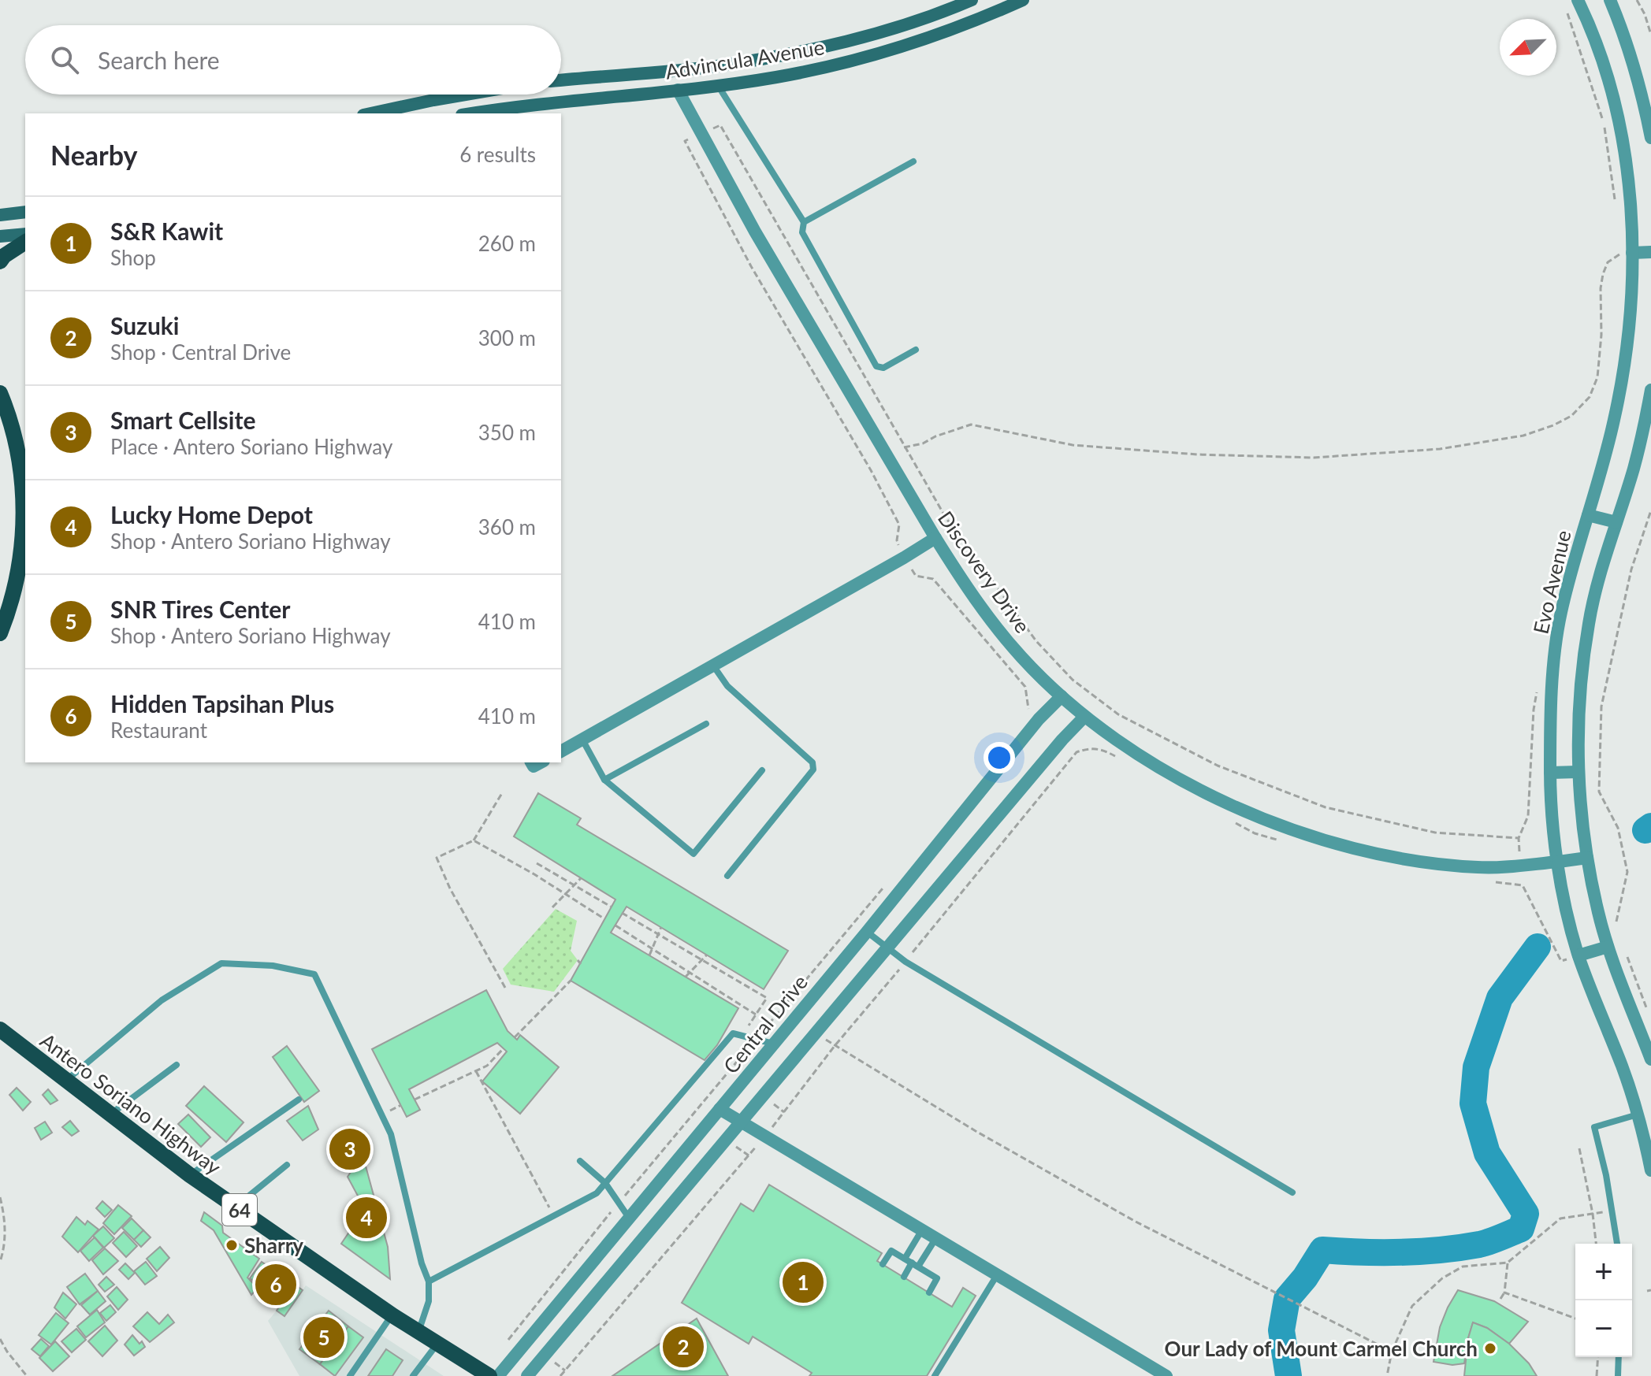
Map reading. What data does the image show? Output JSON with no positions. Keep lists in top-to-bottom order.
{
  "streets": {
    "main road": ["Advincula Avenue", "Antero Soriano Highway", "64"],
    "street": ["Discovery Drive", "Evo Avenue", "Central Drive"]
  },
  "crossings": [
    ["Advincula Avenue", "Discovery Drive"],
    ["Discovery Drive", "Evo Avenue"],
    ["Discovery Drive", "Central Drive"]
  ],
  "places": ["Sharry", "Our Lady of Mount Carmel Church"],
  "north": "bottom left",
  "page": {
    "search": "Search here",
    "heading": ["Nearby", "6 results"],
    "list": [
      {
        "mark": "1",
        "name": "S&R Kawit",
        "note": "Shop",
        "value": "260 m"
      },
      {
        "mark": "2",
        "name": "Suzuki",
        "note": "Shop · Central Drive",
        "value": "300 m"
      },
      {
        "mark": "3",
        "name": "Smart Cellsite",
        "note": "Place · Antero Soriano Highway",
        "value": "350 m"
      },
      {
        "mark": "4",
        "name": "Lucky Home Depot",
        "note": "Shop · Antero Soriano Highway",
        "value": "360 m"
      },
      {
        "mark": "5",
        "name": "SNR Tires Center",
        "note": "Shop · Antero Soriano Highway",
        "value": "410 m"
      },
      {
        "mark": "6",
        "name": "Hidden Tapsihan Plus",
        "note": "Restaurant",
        "value": "410 m"
      }
    ],
    "pins": [
      "3",
      "4",
      "1",
      "6",
      "5",
      "2"
    ],
    "map_buttons": ["+", "−"]
  }
}
